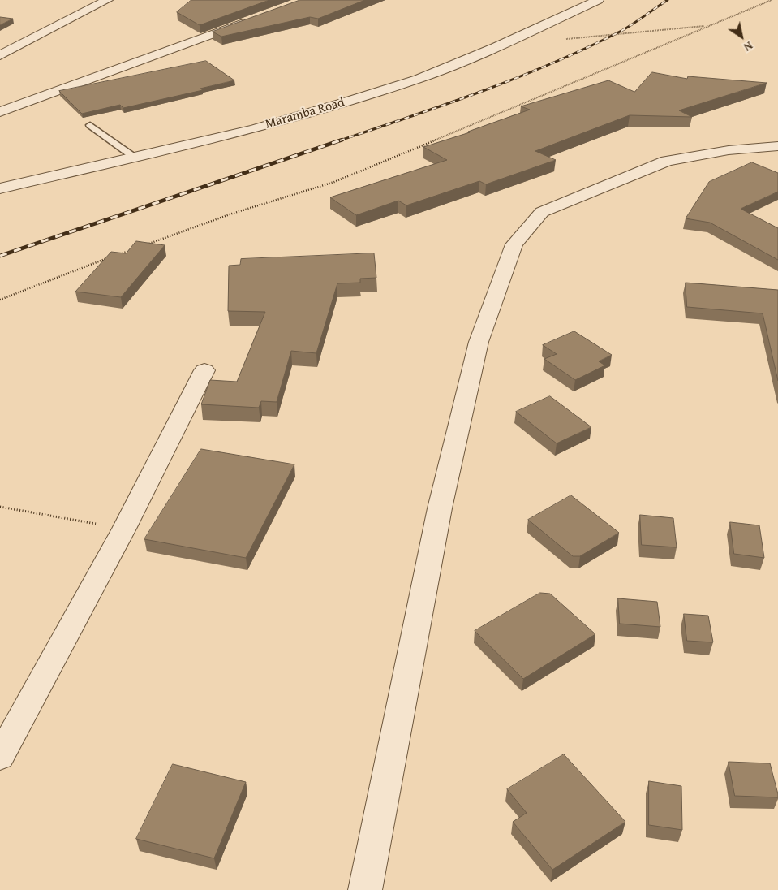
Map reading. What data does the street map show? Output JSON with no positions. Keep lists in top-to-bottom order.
{
  "streets": {
    "street": ["Maramba Road"]
  },
  "north": "bottom right"
}
